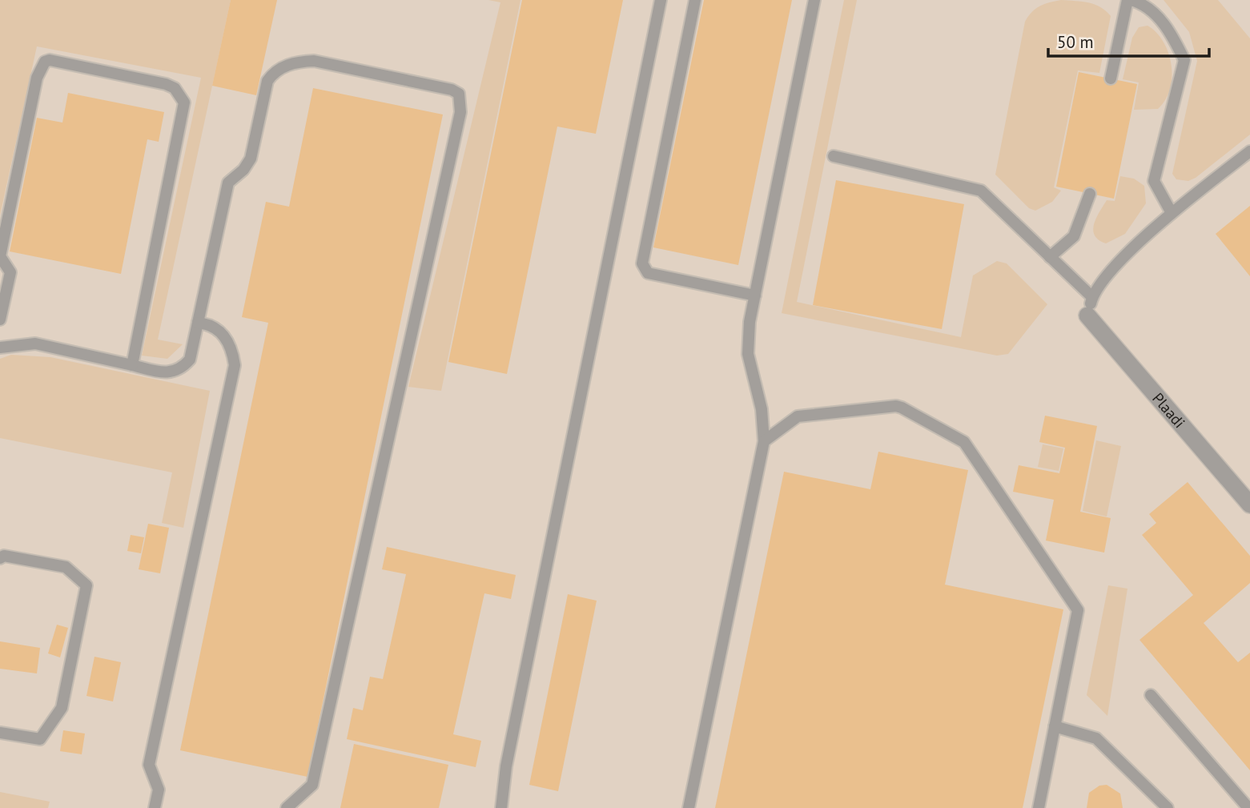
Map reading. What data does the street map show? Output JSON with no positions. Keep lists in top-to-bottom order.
{
  "streets": {
    "street": ["Plaadi"]
  },
  "scale_bar": "50 m"
}
